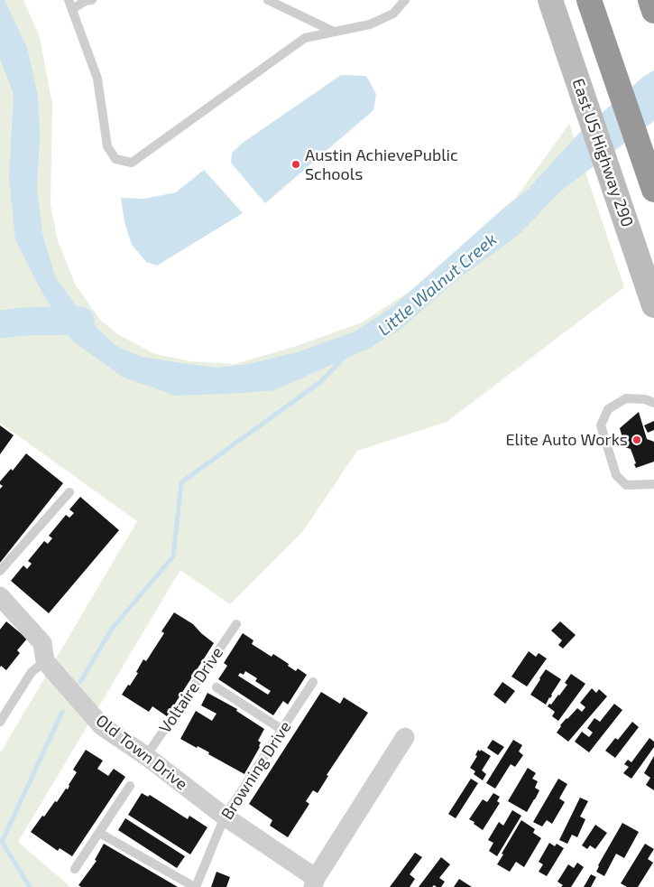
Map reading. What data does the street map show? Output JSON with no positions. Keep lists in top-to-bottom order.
{
  "streets": {
    "main road": ["East US Highway 290"],
    "street": ["Old Town Drive"],
    "lane": ["Voltaire Drive", "Browning Drive"]
  },
  "crossings": [
    ["Voltaire Drive", "Old Town Drive"],
    ["Old Town Drive", "Browning Drive"]
  ],
  "water": ["Little Walnut Creek"],
  "places": ["Austin AchievePublic Schools", "Elite Auto Works"]
}
